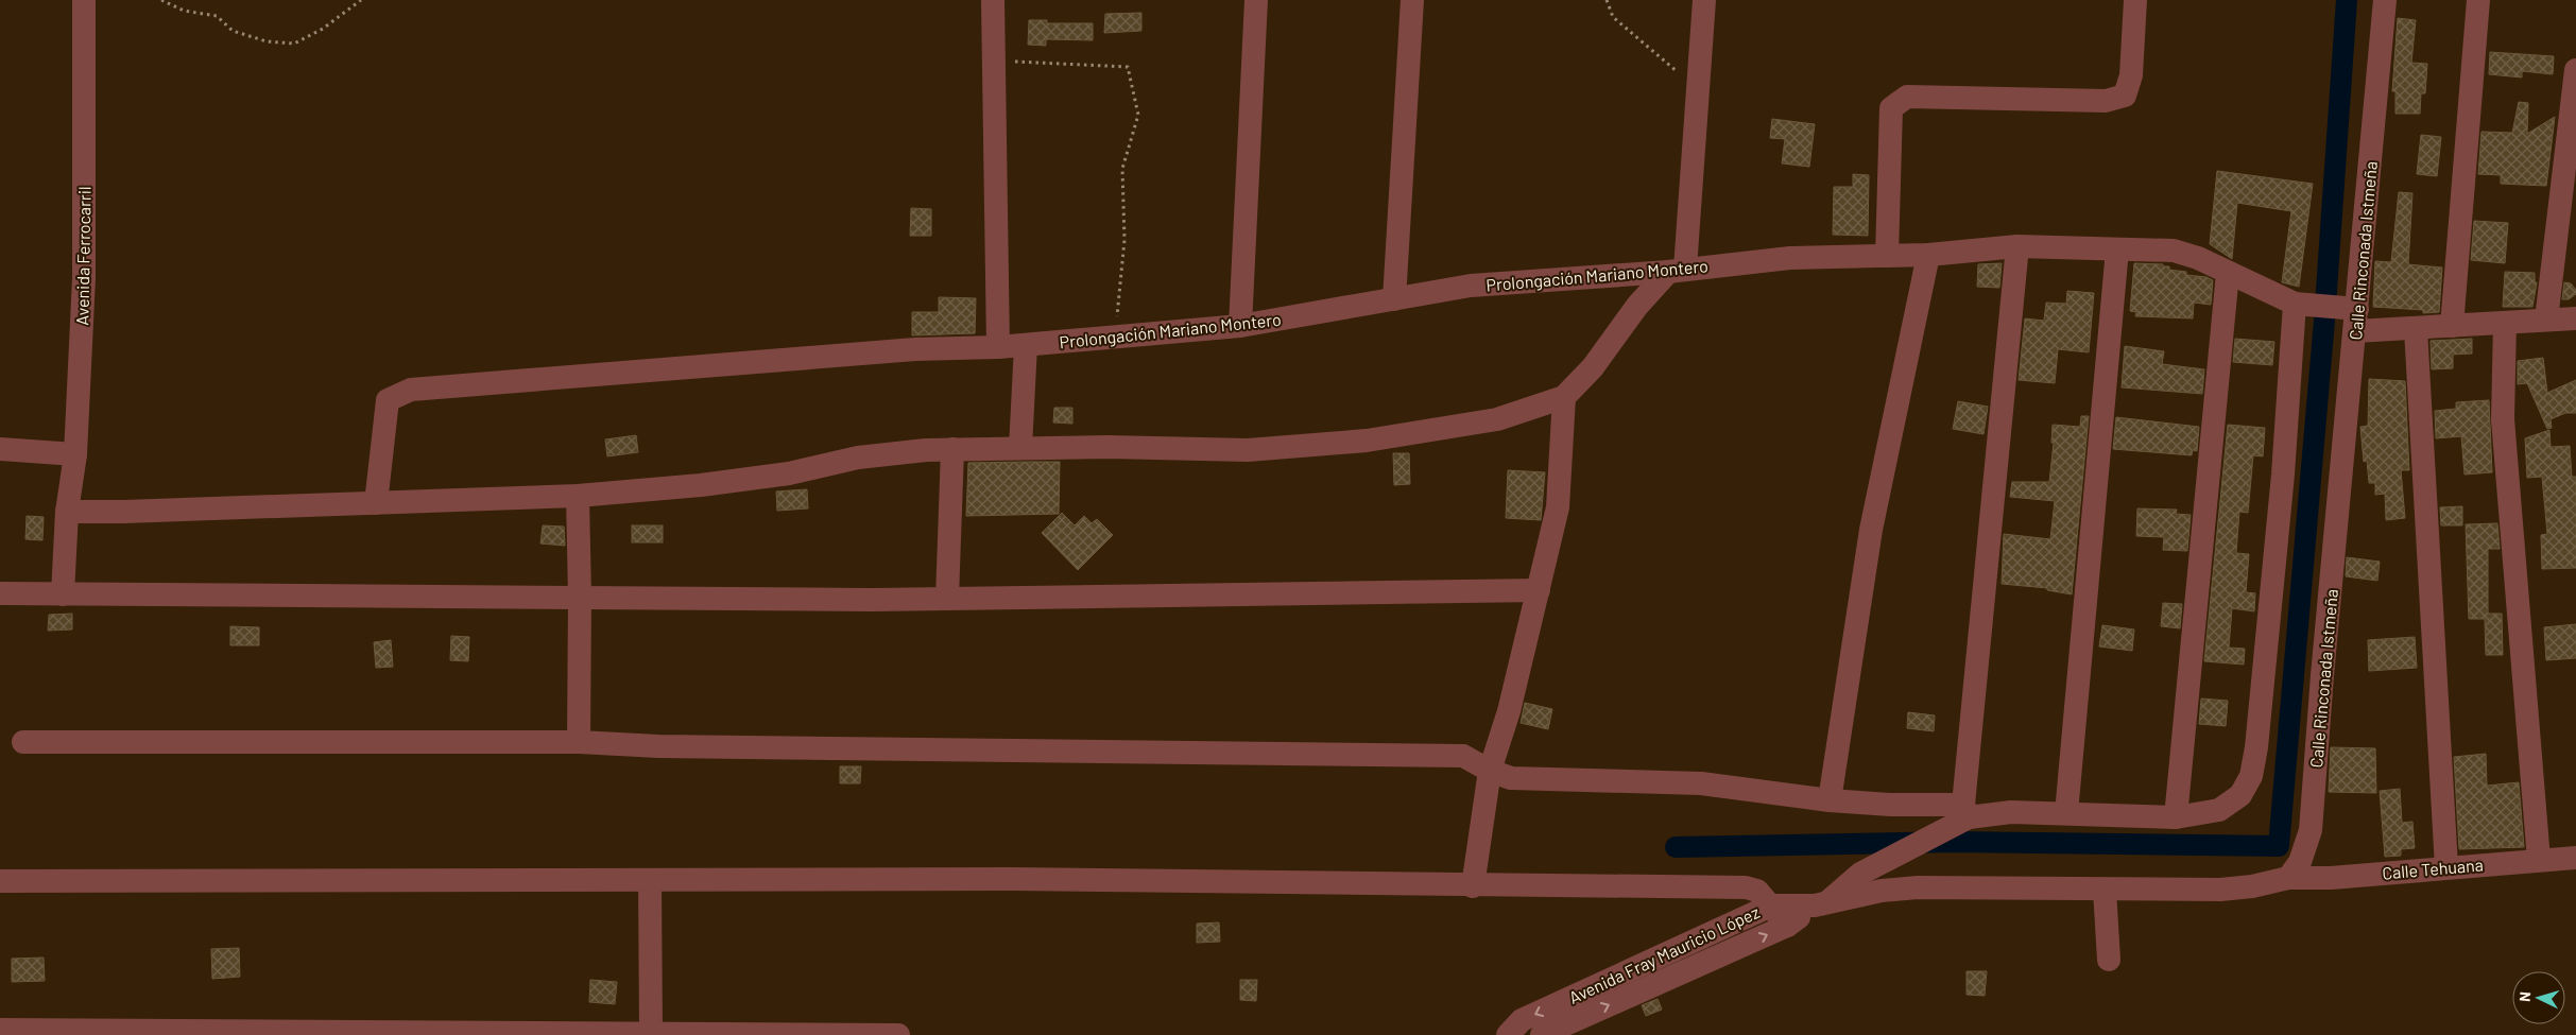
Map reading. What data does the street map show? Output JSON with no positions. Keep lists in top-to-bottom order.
{
  "streets": {
    "street": [
      "Calle Rinconada Istmeña",
      "Avenida Ferrocarril",
      "Prolongación Mariano Montero",
      "Calle Tehuana",
      "Avenida Fray Mauricio López"
    ]
  },
  "crossings": [
    ["Calle Rinconada Istmeña", "Prolongación Mariano Montero"],
    ["Calle Rinconada Istmeña", "Calle Tehuana"]
  ],
  "north": "left"
}
